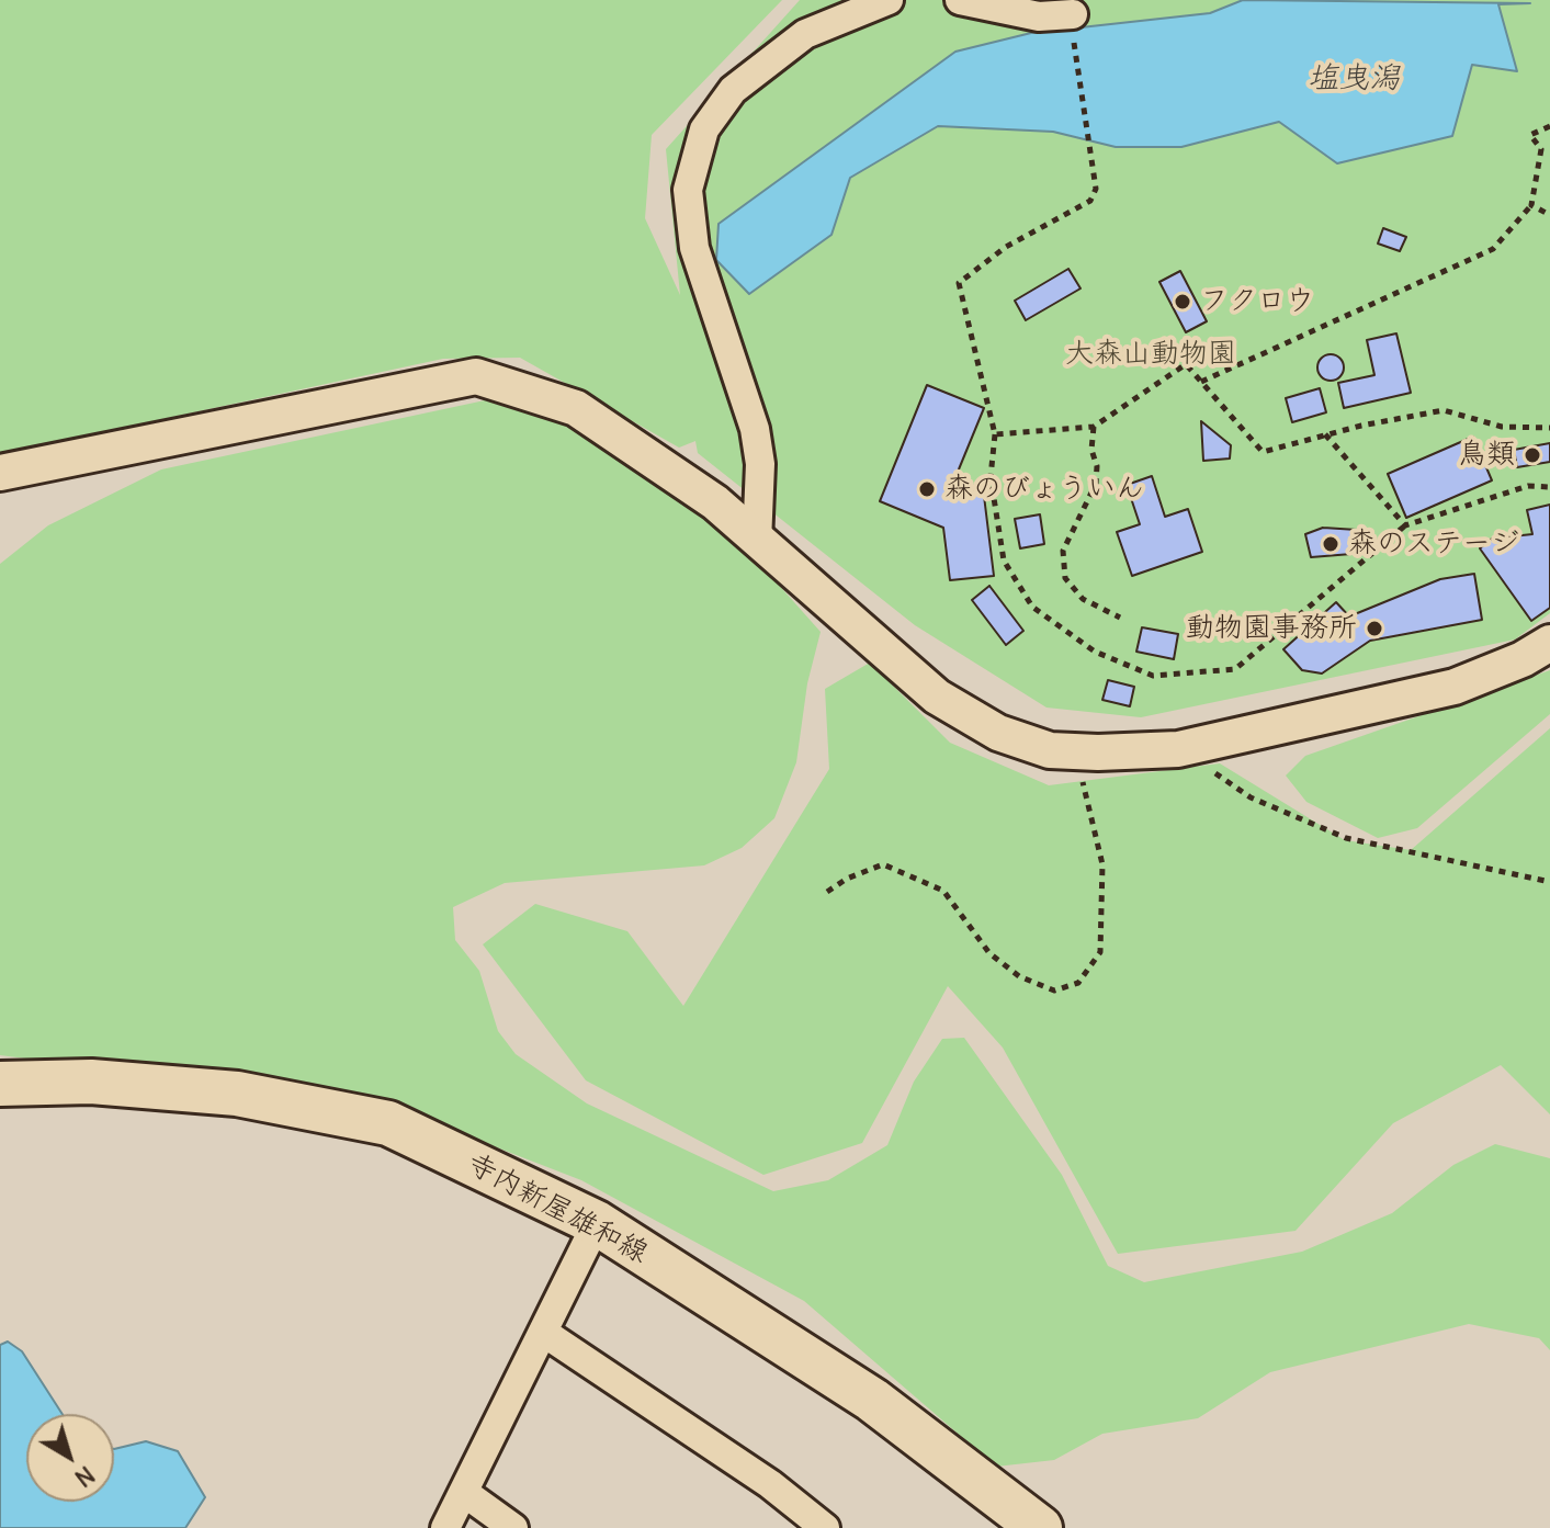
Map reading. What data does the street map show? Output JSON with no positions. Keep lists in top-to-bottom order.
{
  "streets": {
    "main road": ["寺内新屋雄和線"]
  },
  "water": ["塩曳潟"],
  "parks": ["大森山動物園"],
  "places": [
    "フクロウ",
    "鳥類",
    "森のびょういん",
    "森のステージ",
    "動物園事務所"
  ],
  "north": "bottom right"
}
